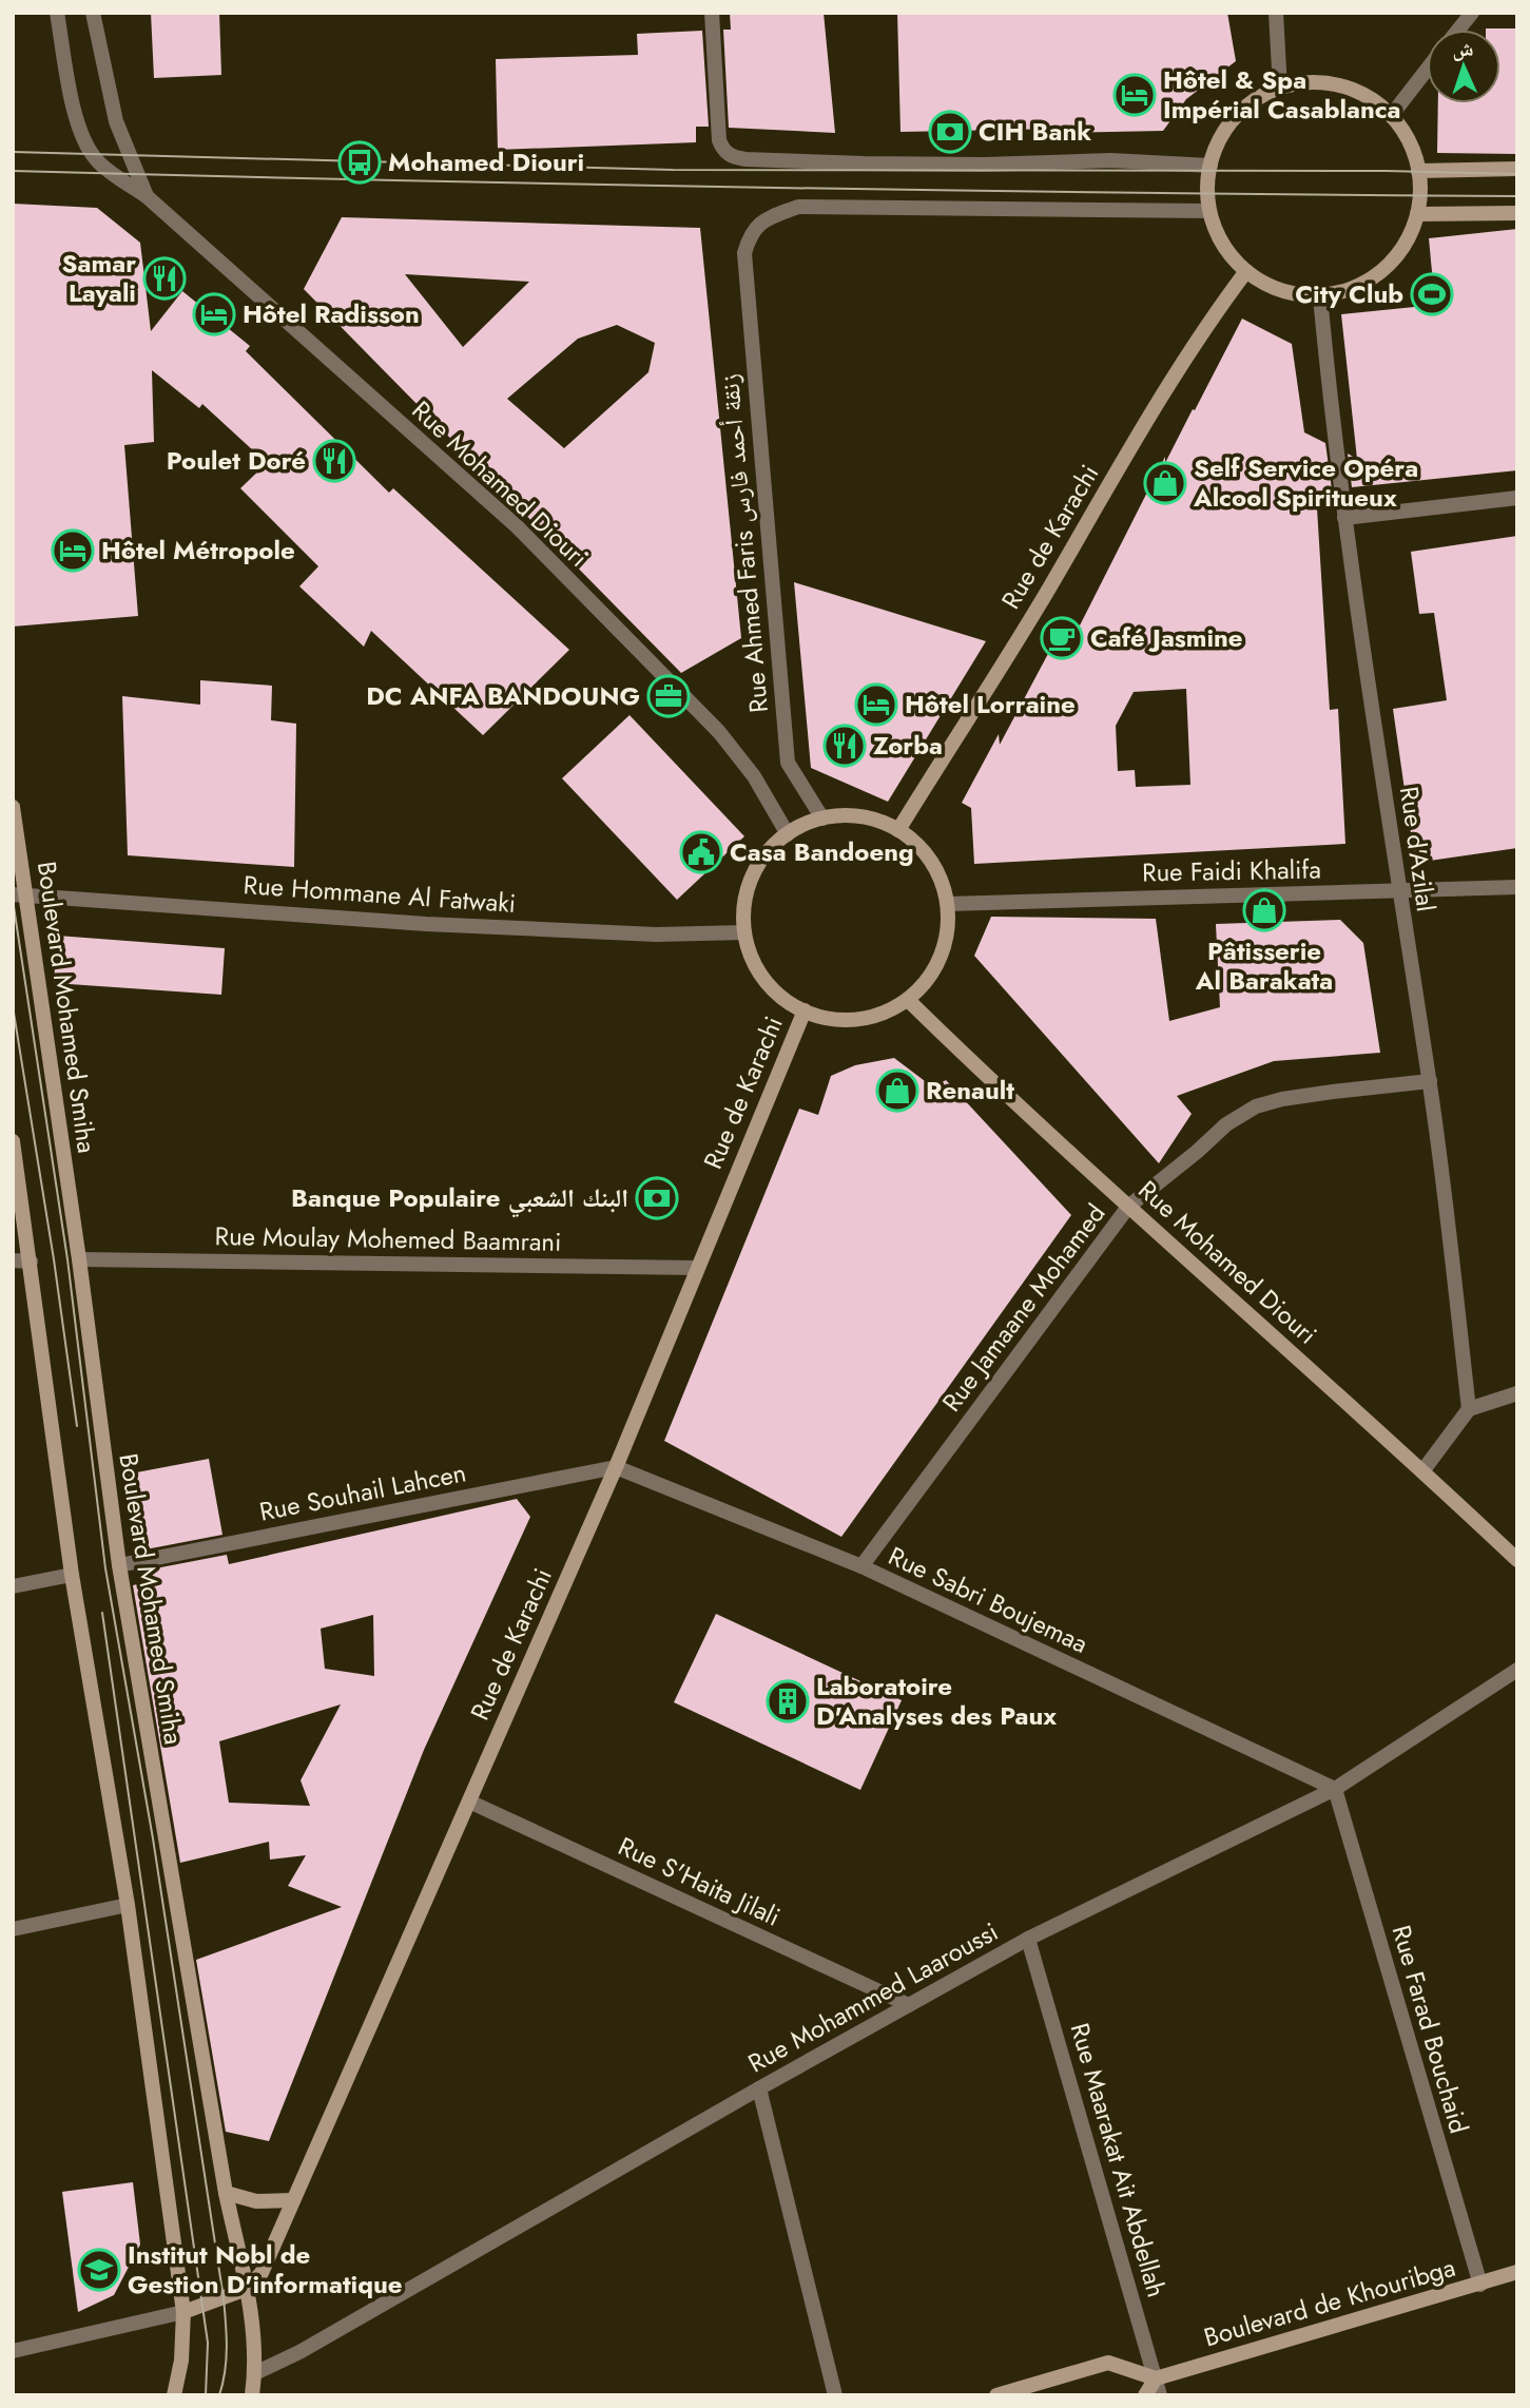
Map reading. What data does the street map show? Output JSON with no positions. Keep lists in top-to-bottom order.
{
  "streets": {
    "street": [
      "Rue Mohamed Diouri",
      "Rue de Karachi",
      "Rue Ahmed Faris زنقة أحمد فارس",
      "Rue d'Azilal",
      "Rue Faidi Khalifa",
      "Rue Hommane Al Fatwaki",
      "Boulevard Mohamed Smiha",
      "Rue Moulay Mohemed Baamrani",
      "Rue Jamaane Mohamed",
      "Rue Souhail Lahcen",
      "Rue Sabri Boujemaa",
      "Rue S'Haita Jilali",
      "Rue Mohammed Laaroussi",
      "Rue Farad Bouchaid",
      "Rue Maarakat Ait Abdellah",
      "Boulevard de Khouribga"
    ]
  },
  "crossings": [
    ["Rue Mohamed Diouri", "Rue de Karachi"],
    ["Rue Mohamed Diouri", "Rue Ahmed Faris زنقة أحمد فارس"],
    ["Rue Mohamed Diouri", "Rue Faidi Khalifa"],
    ["Rue Mohamed Diouri", "Rue Hommane Al Fatwaki"],
    ["Rue Mohamed Diouri", "Rue Jamaane Mohamed"],
    ["Rue de Karachi", "Rue Ahmed Faris زنقة أحمد فارس"],
    ["Rue de Karachi", "Rue d'Azilal"],
    ["Rue de Karachi", "Rue Faidi Khalifa"],
    ["Rue de Karachi", "Rue Hommane Al Fatwaki"],
    ["Rue de Karachi", "Boulevard Mohamed Smiha"],
    ["Rue de Karachi", "Rue Moulay Mohemed Baamrani"],
    ["Rue de Karachi", "Rue Souhail Lahcen"],
    ["Rue de Karachi", "Rue Sabri Boujemaa"],
    ["Rue de Karachi", "Rue S'Haita Jilali"],
    ["Rue Ahmed Faris زنقة أحمد فارس", "Rue d'Azilal"],
    ["Rue Ahmed Faris زنقة أحمد فارس", "Rue Faidi Khalifa"],
    ["Rue Ahmed Faris زنقة أحمد فارس", "Rue Hommane Al Fatwaki"],
    ["Rue d'Azilal", "Rue Faidi Khalifa"],
    ["Rue d'Azilal", "Rue Jamaane Mohamed"],
    ["Rue Faidi Khalifa", "Rue Hommane Al Fatwaki"],
    ["Rue Hommane Al Fatwaki", "Boulevard Mohamed Smiha"],
    ["Boulevard Mohamed Smiha", "Rue Moulay Mohemed Baamrani"],
    ["Boulevard Mohamed Smiha", "Rue Souhail Lahcen"],
    ["Boulevard Mohamed Smiha", "Rue Mohammed Laaroussi"],
    ["Rue Jamaane Mohamed", "Rue Sabri Boujemaa"],
    ["Rue Souhail Lahcen", "Rue Sabri Boujemaa"],
    ["Rue Sabri Boujemaa", "Rue Mohammed Laaroussi"],
    ["Rue Sabri Boujemaa", "Rue Farad Bouchaid"],
    ["Rue S'Haita Jilali", "Rue Mohammed Laaroussi"],
    ["Rue Mohammed Laaroussi", "Rue Farad Bouchaid"],
    ["Rue Mohammed Laaroussi", "Rue Maarakat Ait Abdellah"],
    ["Rue Farad Bouchaid", "Boulevard de Khouribga"],
    ["Rue Maarakat Ait Abdellah", "Boulevard de Khouribga"]
  ],
  "places": {
    "hotel": [
      "Hôtel & Spa Impérial Casablanca",
      "Hôtel Radisson",
      "Hôtel Métropole",
      "Hôtel Lorraine"
    ],
    "bank": ["CIH Bank", "Banque Populaire البنك الشعبي"],
    "bus stop": ["Mohamed Diouri"],
    "restaurant": ["Samar Layali", "Poulet Doré", "Zorba"],
    "sports": ["City Club"],
    "shop": ["Self Service Opéra Alcool Spiritueux", "Pâtisserie Al Barakata", "Renault"],
    "cafe": ["Café Jasmine"],
    "office": ["DC ANFA BANDOUNG"],
    "public building": ["Casa Bandoeng"],
    "building": ["Laboratoire D'Analyses des Paux"],
    "school or university": ["Institut Nobl de Gestion D'informatique"]
  },
  "north": "top"
}
